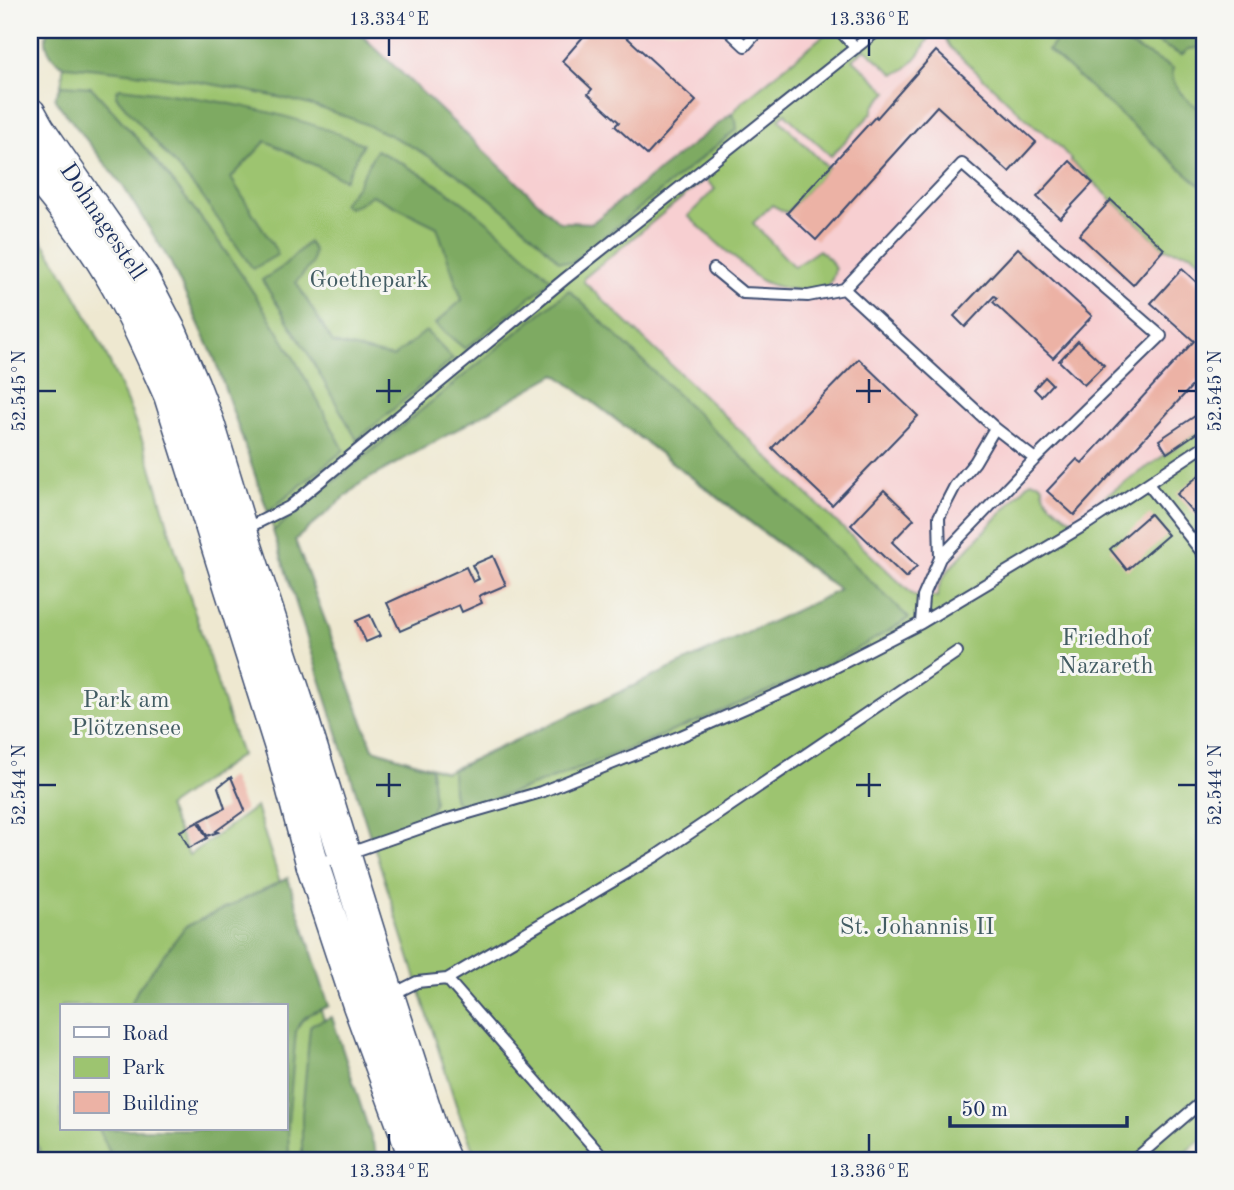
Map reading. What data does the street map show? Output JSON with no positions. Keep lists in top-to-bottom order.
{
  "streets": {
    "street": ["Dohnagestell"]
  },
  "parks": [
    "Goethepark",
    "Friedhof Nazareth",
    "Park am Plötzensee",
    "St. Johannis II"
  ],
  "legend": ["Road", "Park", "Building"],
  "scale_bar": "50 m",
  "coordinates": [
    "13.334°E",
    "13.336°E",
    "52.545°N",
    "52.544°N"
  ]
}
